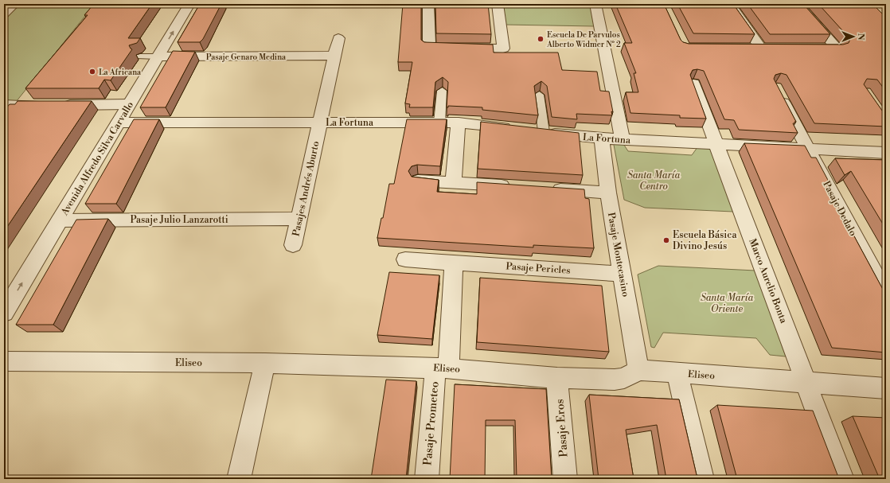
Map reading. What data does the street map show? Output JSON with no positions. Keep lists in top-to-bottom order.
{
  "streets": {
    "street": [
      "Pasaje Genaro Medina",
      "La Fortuna",
      "Avenida Alfredo Silva Carvallo",
      "Pasajes Andrés Aburto",
      "Pasaje Dedalo",
      "Pasaje Julio Lanzarotti",
      "Pasaje Montecasino",
      "Pasaje Pericles",
      "Marco Aurelio Bonta",
      "Eliseo",
      "Pasaje Prometeo",
      "Pasaje Eros"
    ]
  },
  "crossings": [
    ["Pasaje Genaro Medina", "Avenida Alfredo Silva Carvallo"],
    ["Pasaje Genaro Medina", "Pasajes Andrés Aburto"],
    ["La Fortuna", "Avenida Alfredo Silva Carvallo"],
    ["La Fortuna", "Pasajes Andrés Aburto"],
    ["La Fortuna", "Pasaje Dedalo"],
    ["La Fortuna", "Pasaje Montecasino"],
    ["La Fortuna", "Marco Aurelio Bonta"],
    ["Avenida Alfredo Silva Carvallo", "Pasaje Julio Lanzarotti"],
    ["Pasajes Andrés Aburto", "Pasaje Julio Lanzarotti"],
    ["Pasaje Montecasino", "Pasaje Pericles"],
    ["Pasaje Montecasino", "Eliseo"],
    ["Marco Aurelio Bonta", "Eliseo"],
    ["Eliseo", "Pasaje Prometeo"],
    ["Eliseo", "Pasaje Eros"]
  ],
  "one_way": ["Avenida Alfredo Silva Carvallo"],
  "parks": ["Santa María Centro", "Santa María Oriente"],
  "places": ["Escuela De Parvulos Alberto Widmer Nº 2", "La Africana", "Escuela Básica Divino Jesús"],
  "north": "right"
}
